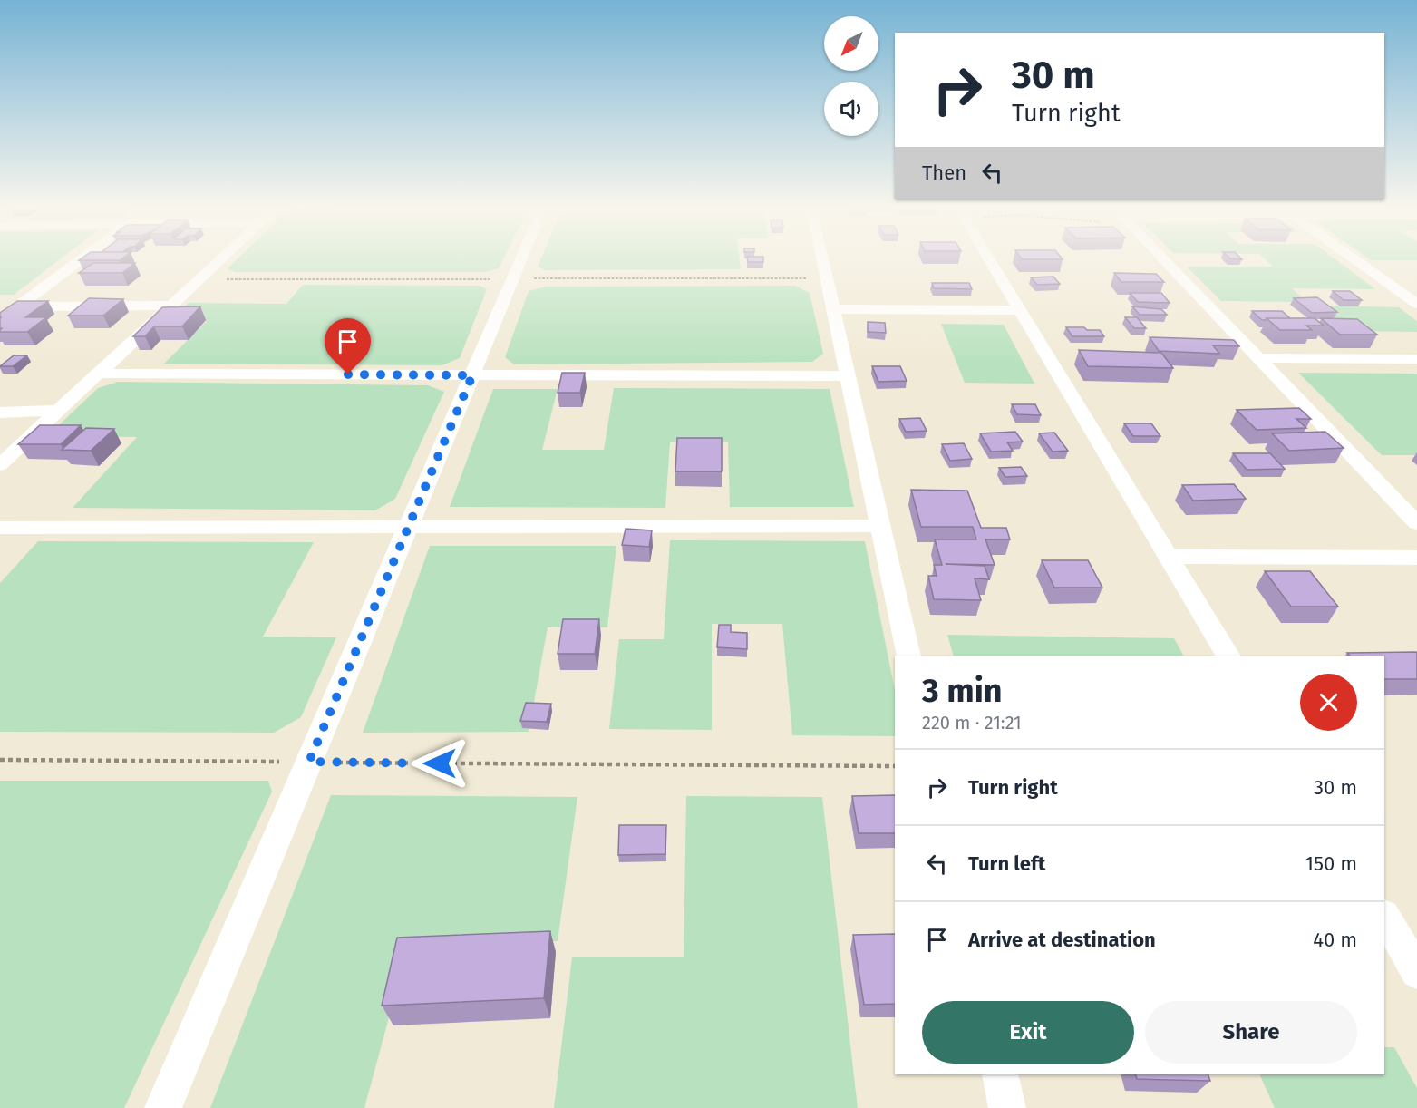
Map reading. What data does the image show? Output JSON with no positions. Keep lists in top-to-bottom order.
{
  "north": "bottom left",
  "page": {
    "turn": ["30 m", "Turn right"],
    "then": "Then",
    "heading": ["3 min", "220 m · 21:21"],
    "list": [
      {
        "name": "Turn right",
        "value": "30 m"
      },
      {
        "name": "Turn left",
        "value": "150 m"
      },
      {
        "name": "Arrive at destination",
        "value": "40 m"
      }
    ],
    "buttons": ["Exit", "Share"]
  }
}
